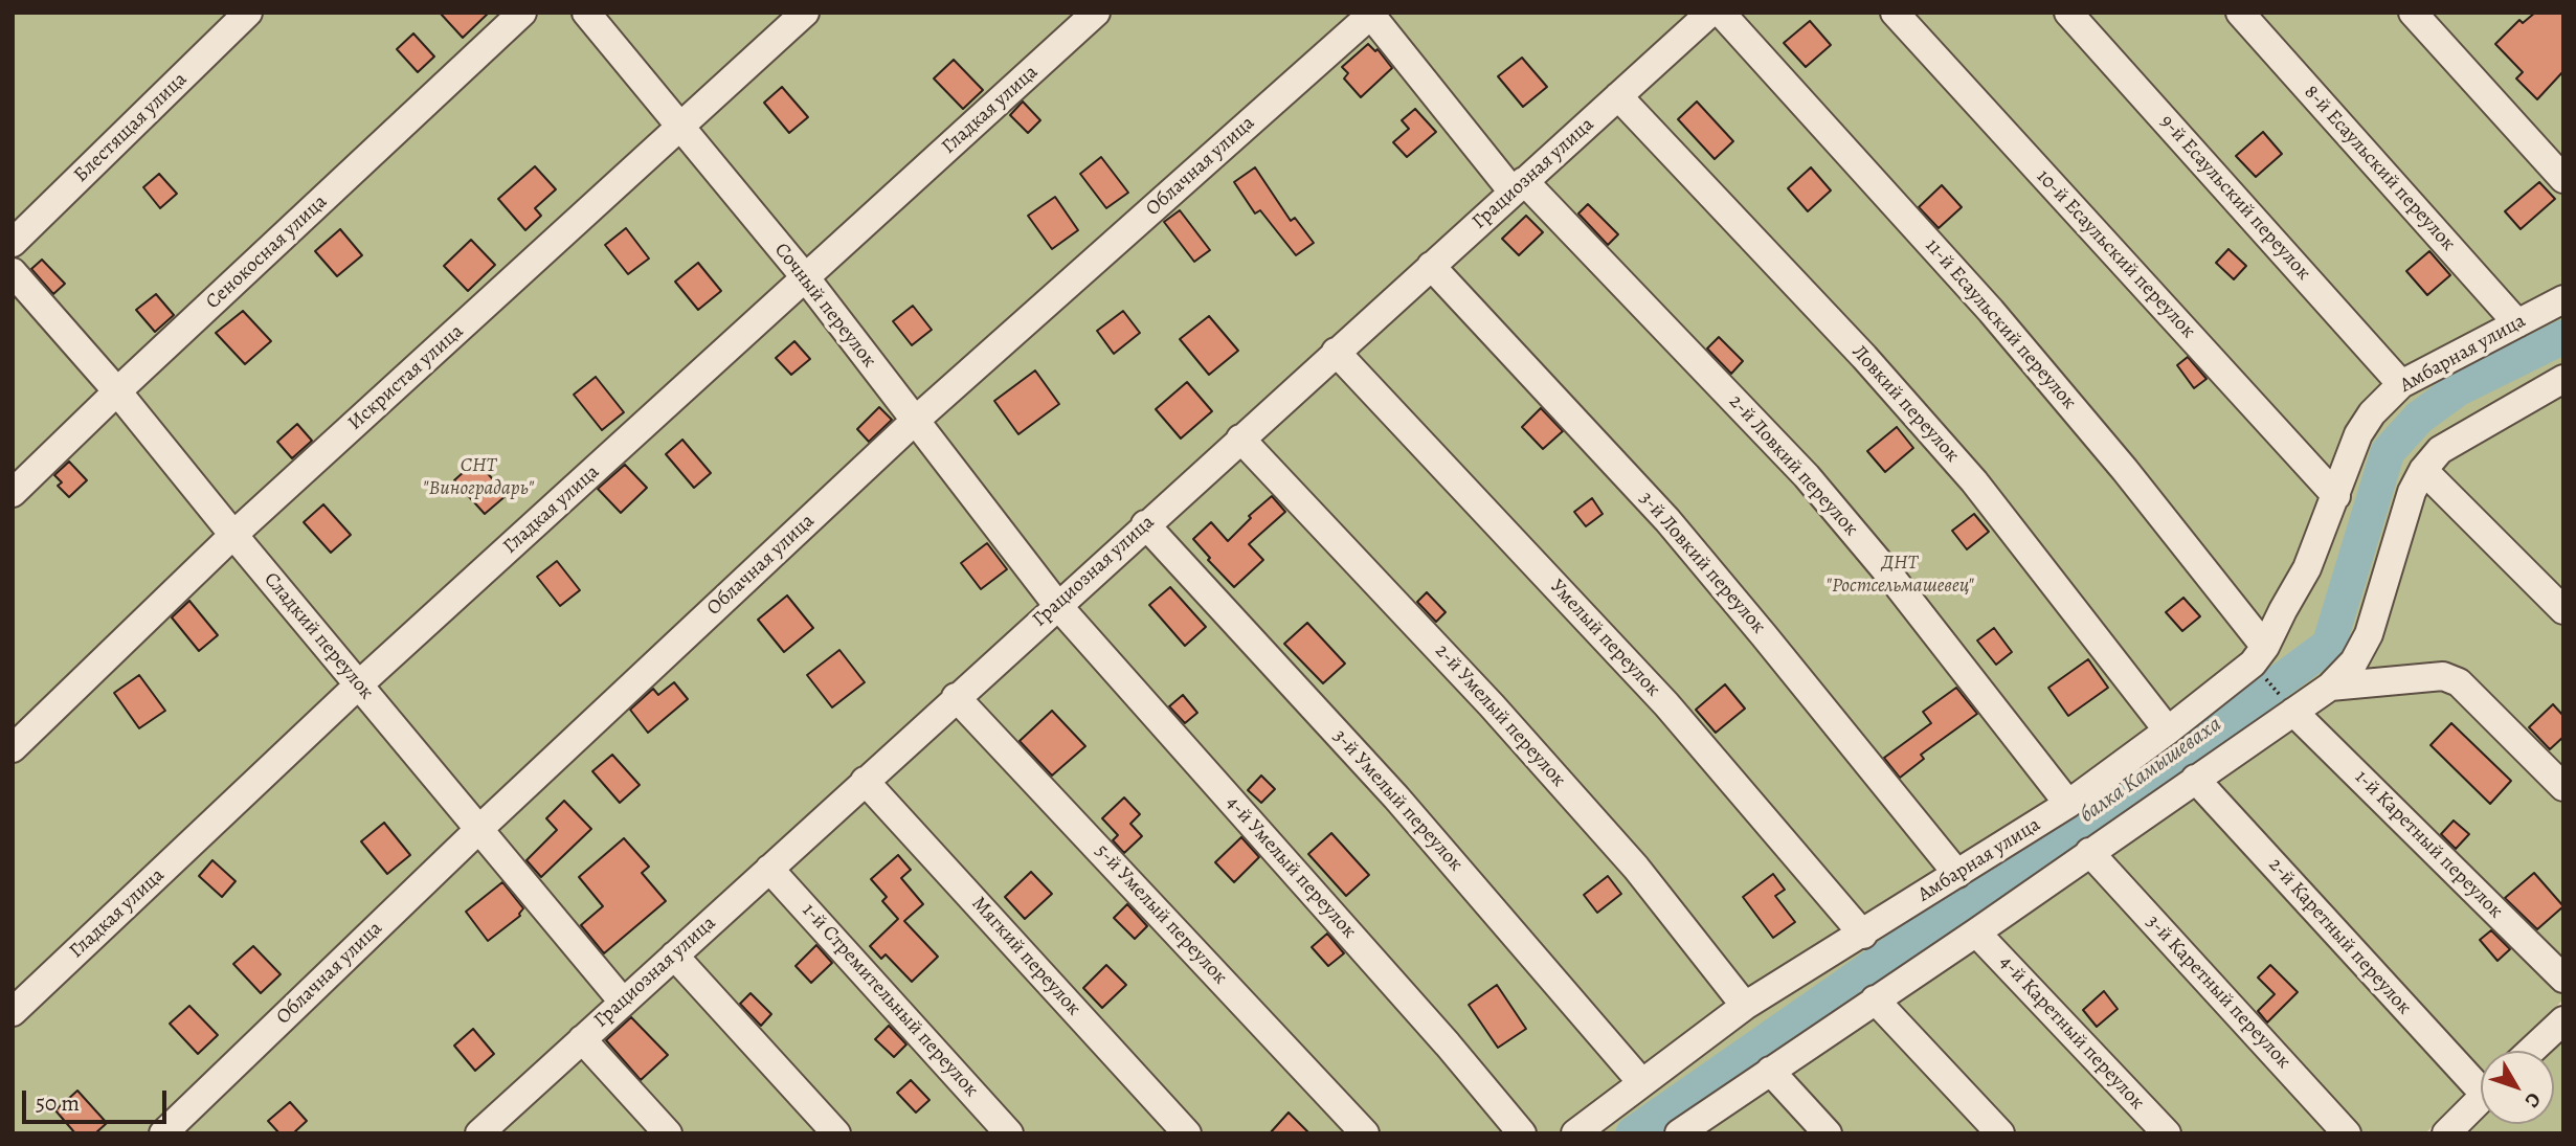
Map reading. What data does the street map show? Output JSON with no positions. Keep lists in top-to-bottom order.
{
  "streets": {
    "street": [
      "Гладкая улица",
      "Блестящая улица",
      "Облачная улица",
      "8-й Есаульский переулок",
      "Грациозная улица",
      "9-й Есаульский переулок",
      "Сенокосная улица",
      "10-й Есаульский переулок",
      "Сочный переулок",
      "11-й Есаульский переулок",
      "Амбарная улица",
      "Искристая улица",
      "Ловкий переулок",
      "2-й Ловкий переулок",
      "3-й Ловкий переулок",
      "Сладкий переулок",
      "Умелый переулок",
      "2-й Умелый переулок",
      "3-й Умелый переулок",
      "1-й Каретный переулок",
      "4-й Умелый переулок",
      "5-й Умелый переулок",
      "2-й Каретный переулок",
      "Мягкий переулок",
      "3-й Каретный переулок",
      "1-й Стремительный переулок",
      "4-й Каретный переулок"
    ]
  },
  "crossings": [
    ["Гладкая улица", "Сочный переулок"],
    ["Гладкая улица", "Сладкий переулок"],
    ["Облачная улица", "Сочный переулок"],
    ["Облачная улица", "2-й Ловкий переулок"],
    ["Облачная улица", "Сладкий переулок"],
    ["8-й Есаульский переулок", "Амбарная улица"],
    ["Грациозная улица", "Сочный переулок"],
    ["Грациозная улица", "Ловкий переулок"],
    ["Грациозная улица", "2-й Ловкий переулок"],
    ["Грациозная улица", "3-й Ловкий переулок"],
    ["Грациозная улица", "Сладкий переулок"],
    ["Грациозная улица", "Умелый переулок"],
    ["Грациозная улица", "2-й Умелый переулок"],
    ["Грациозная улица", "3-й Умелый переулок"],
    ["Грациозная улица", "4-й Умелый переулок"],
    ["Грациозная улица", "5-й Умелый переулок"],
    ["Грациозная улица", "Мягкий переулок"],
    ["Грациозная улица", "1-й Стремительный переулок"],
    ["9-й Есаульский переулок", "Амбарная улица"],
    ["Сенокосная улица", "Сладкий переулок"],
    ["10-й Есаульский переулок", "Амбарная улица"],
    ["Сочный переулок", "Искристая улица"],
    ["Сочный переулок", "4-й Умелый переулок"],
    ["11-й Есаульский переулок", "Амбарная улица"],
    ["Амбарная улица", "Ловкий переулок"],
    ["Амбарная улица", "2-й Ловкий переулок"],
    ["Амбарная улица", "3-й Ловкий переулок"],
    ["Амбарная улица", "Умелый переулок"],
    ["Амбарная улица", "2-й Умелый переулок"],
    ["Амбарная улица", "3-й Умелый переулок"],
    ["Искристая улица", "Сладкий переулок"]
  ],
  "water": ["балка Камышеваха"],
  "parks": ["СНТ \"Виноградарь\"", "ДНТ \"Ростсельмашевец\""],
  "scale_bar": "50 m",
  "north": "bottom right"
}
